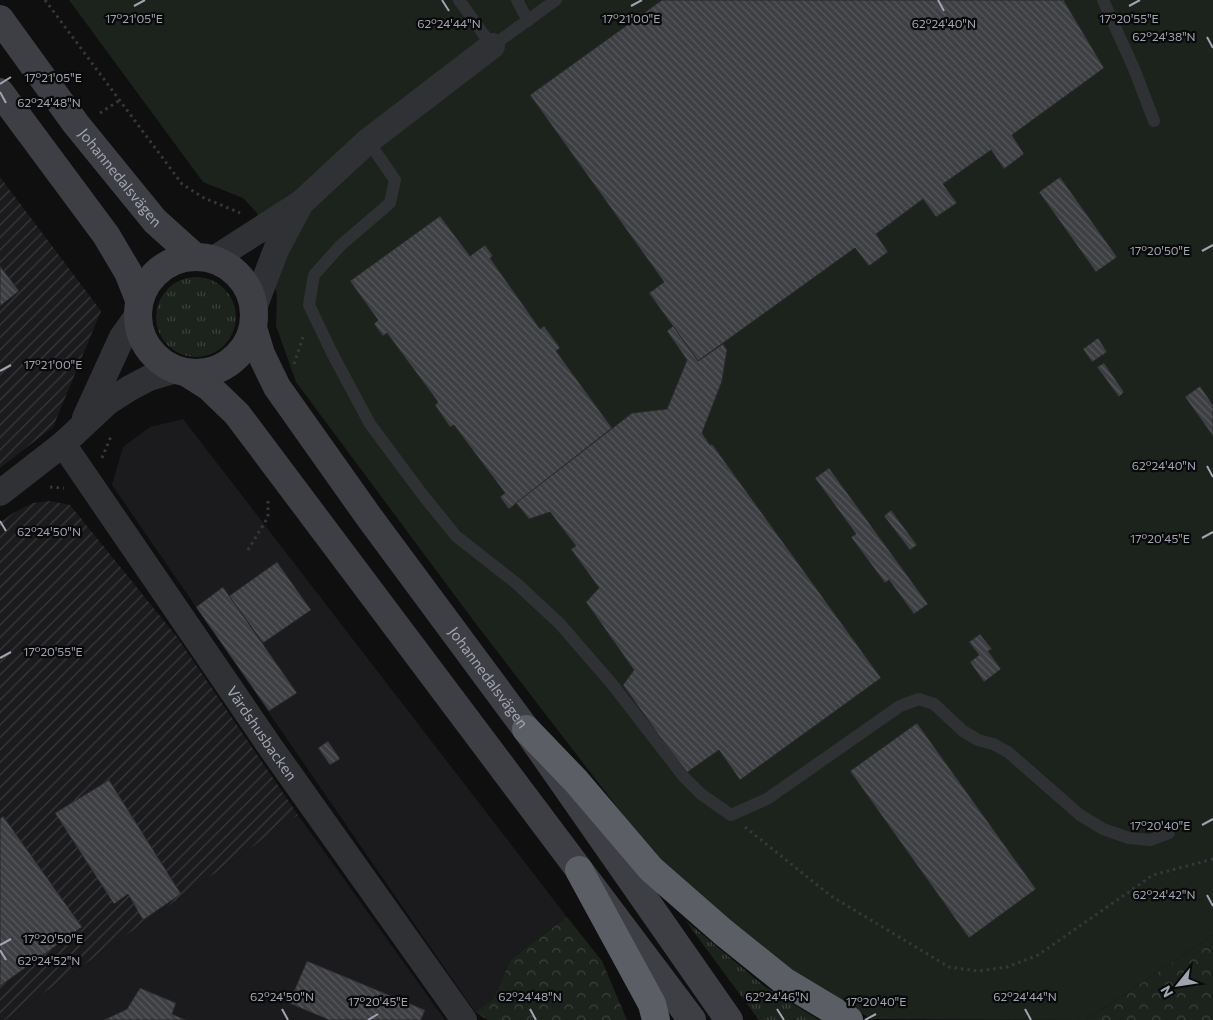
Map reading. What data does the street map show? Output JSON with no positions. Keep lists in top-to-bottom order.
{
  "streets": {
    "main road": ["Johannedalsvägen"],
    "street": ["Värdshusbacken"]
  },
  "north": "bottom left",
  "coordinates": [
    "17°21'05\"E",
    "17°21'00\"E",
    "17°20'55\"E",
    "62°24'40\"N",
    "62°24'44\"N",
    "62°24'38\"N",
    "62°24'48\"N",
    "17°20'50\"E",
    "62°24'50\"N",
    "17°20'45\"E",
    "17°20'40\"E",
    "62°24'42\"N",
    "62°24'52\"N",
    "62°24'46\"N"
  ]
}
